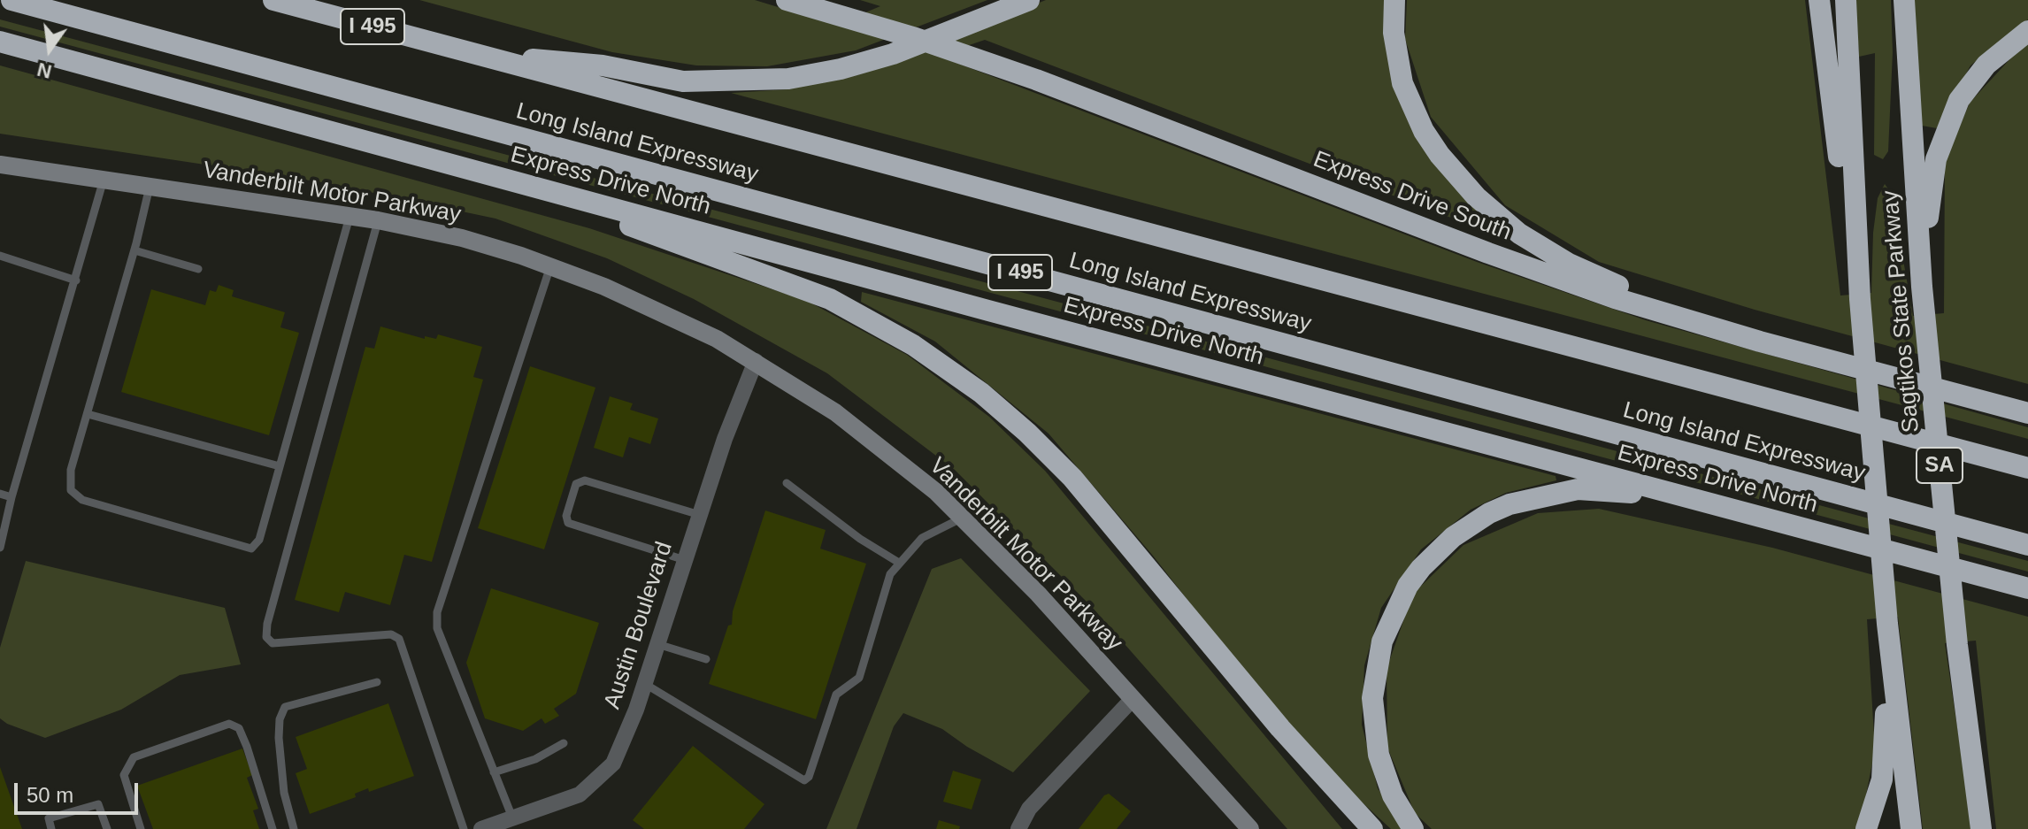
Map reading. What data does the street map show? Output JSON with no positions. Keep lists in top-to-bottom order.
{
  "streets": {
    "highway": [
      "I 495",
      "Long Island Expressway",
      "Express Drive North",
      "Express Drive South",
      "Sagtikos State Parkway",
      "SA"
    ],
    "main road": ["Vanderbilt Motor Parkway"],
    "street": ["Austin Boulevard"]
  },
  "crossings": [
    ["Vanderbilt Motor Parkway", "Austin Boulevard"]
  ],
  "scale_bar": "50 m",
  "north": "bottom"
}
